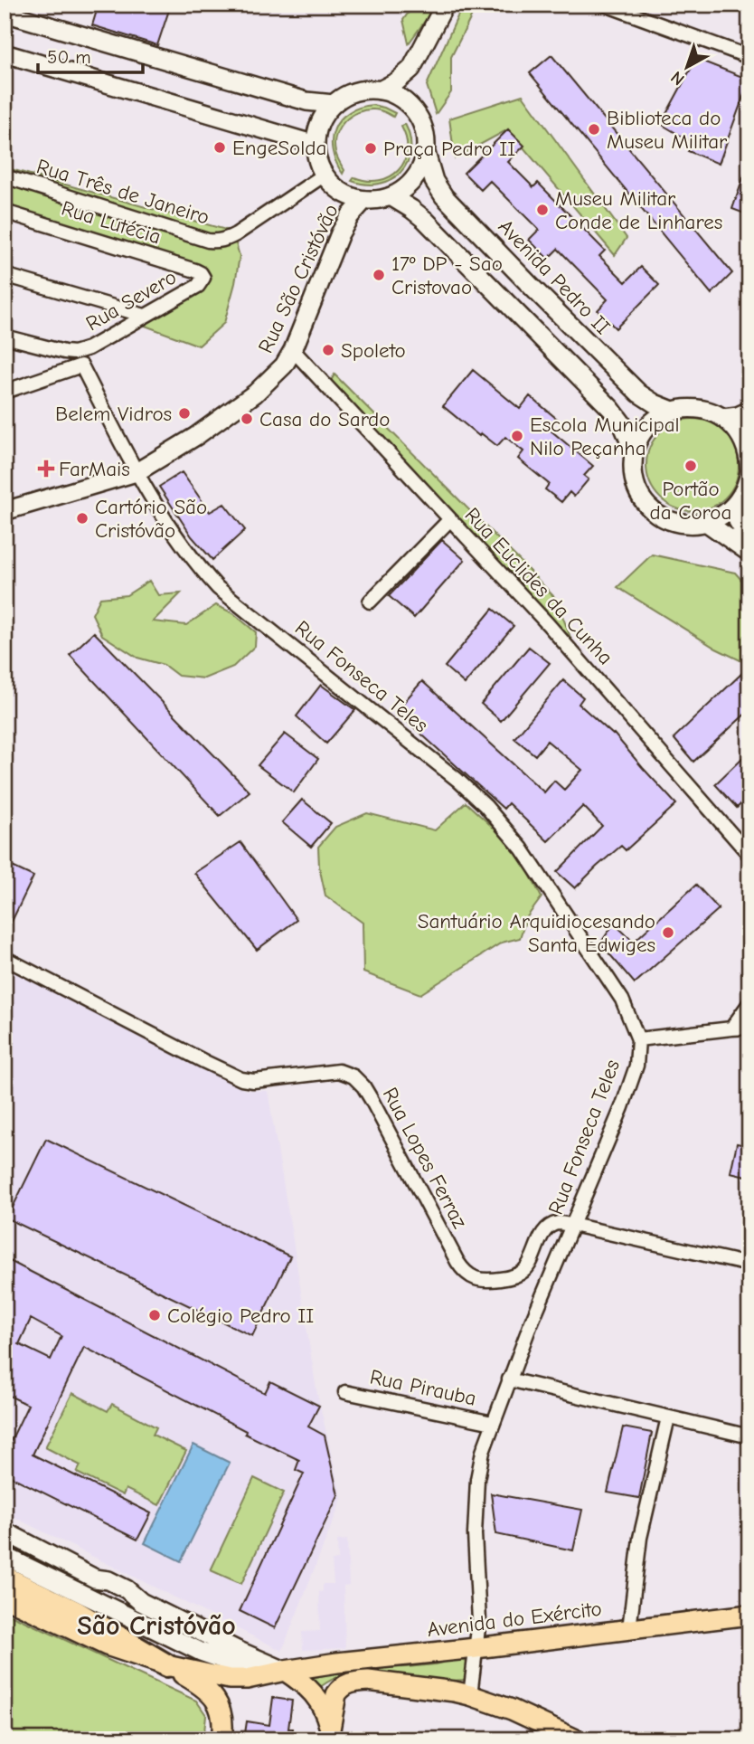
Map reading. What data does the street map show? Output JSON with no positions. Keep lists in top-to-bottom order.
{
  "streets": {
    "main road": ["Avenida do Exército"],
    "street": [
      "Rua Três de Janeiro",
      "Rua Lutécia",
      "Avenida Pedro II",
      "Rua São Cristóvão",
      "Rua Severo",
      "Rua Euclides da Cunha",
      "Rua Fonseca Teles",
      "Rua Lopes Ferraz",
      "Rua Pirauba"
    ]
  },
  "crossings": [
    ["Rua Três de Janeiro", "Avenida Pedro II"],
    ["Rua Três de Janeiro", "Rua São Cristóvão"],
    ["Rua Lutécia", "Rua Severo"],
    ["Avenida Pedro II", "Rua São Cristóvão"],
    ["Rua São Cristóvão", "Rua Euclides da Cunha"],
    ["Rua São Cristóvão", "Rua Fonseca Teles"],
    ["Rua Fonseca Teles", "Rua Lopes Ferraz"],
    ["Rua Fonseca Teles", "Rua Pirauba"],
    ["Rua Fonseca Teles", "Avenida do Exército"]
  ],
  "districts": ["São Cristóvão"],
  "places": {
    "other": [
      "Biblioteca do Museu Militar",
      "EngeSolda",
      "Praça Pedro II",
      "Museu Militar Conde de Linhares",
      "17º DP - Sao Cristovao",
      "Spoleto",
      "Belem Vidros",
      "Casa do Sardo",
      "Escola Municipal Nilo Peçanha",
      "Portão da Coroa",
      "Cartório São Cristóvão",
      "Santuário Arquidiocesando Santa Edwiges",
      "Colégio Pedro II"
    ],
    "health": ["FarMais"]
  },
  "scale_bar": "50 m",
  "north": "bottom left"
}
